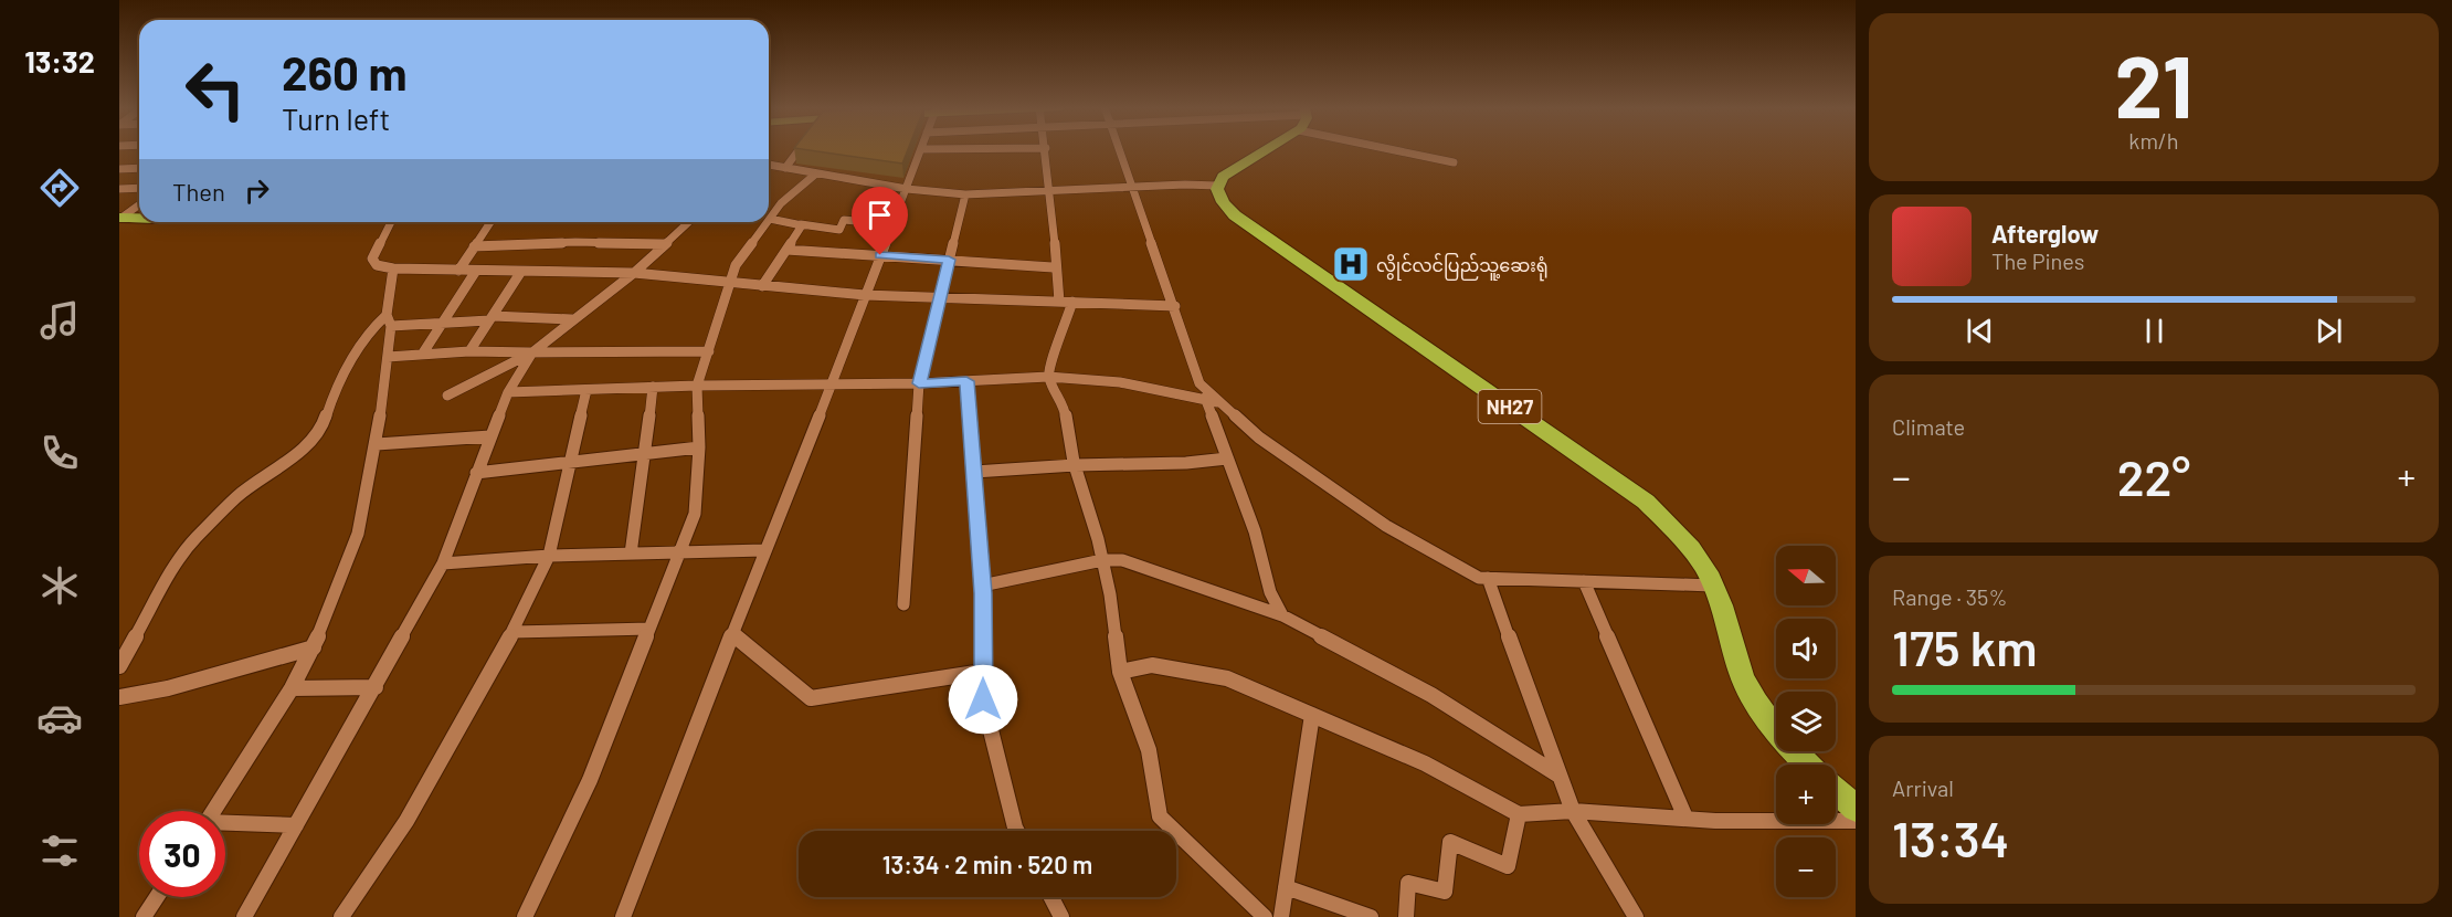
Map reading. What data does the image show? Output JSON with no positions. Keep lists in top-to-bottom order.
{
  "streets": {
    "highway": ["NH27"]
  },
  "places": {
    "hospital": ["လွိုင်လင်ပြည်သူ့ဆေးရုံ"]
  },
  "north": "left",
  "page": {
    "tabs": "13:32",
    "tile": [
      ["21", "km/h"],
      "Climate",
      ["Range · 35%", "175 km"],
      ["Arrival", "13:34"]
    ],
    "turn": ["260 m", "Turn left"],
    "then": "Then",
    "song": ["Afterglow", "The Pines"],
    "heat": ["−", "22°", "+"],
    "map_buttons": ["+", "−"],
    "limit": "30",
    "trip": "13:34 · 2 min · 520 m"
  }
}
